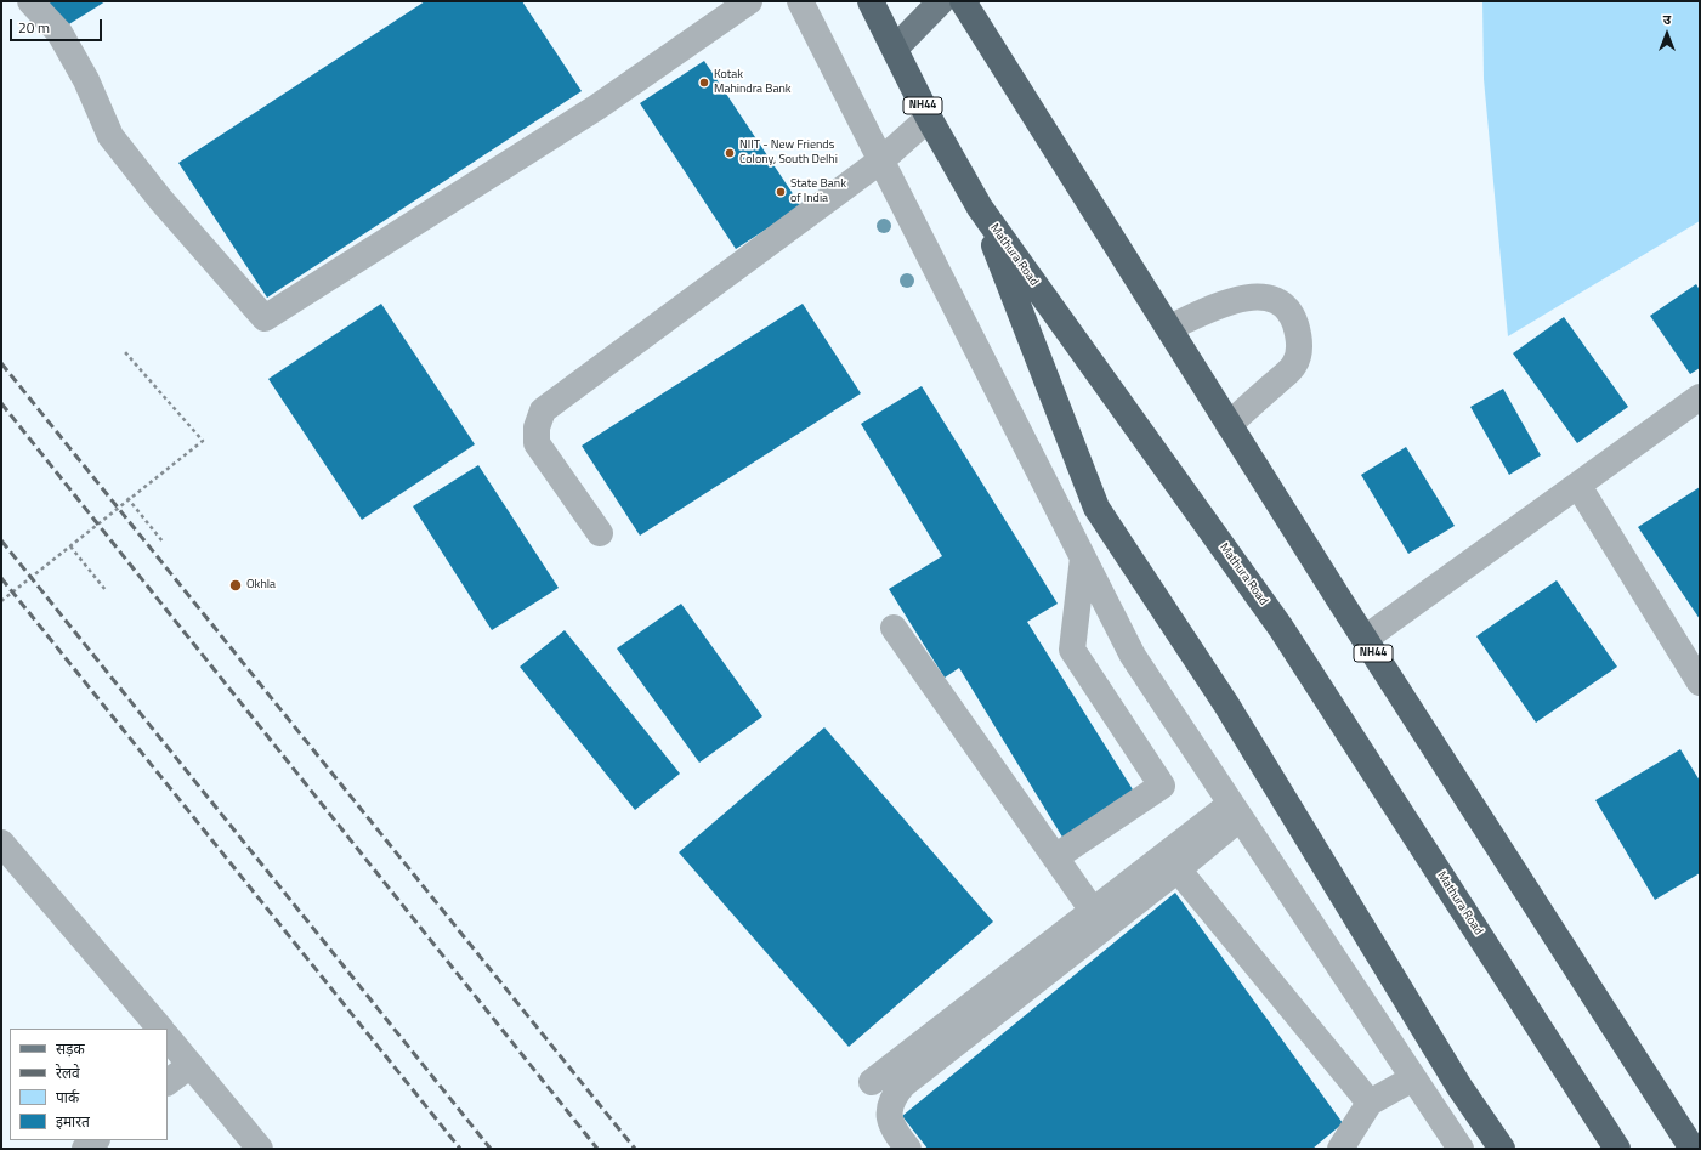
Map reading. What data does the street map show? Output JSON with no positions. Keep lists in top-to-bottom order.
{
  "streets": {
    "highway": ["NH44", "Mathura Road"]
  },
  "places": [
    "Kotak Mahindra Bank",
    "NIIT - New Friends Colony, South Delhi",
    "State Bank of India",
    "Okhla"
  ],
  "legend": [
    "सड़क",
    "रेलवे",
    "पार्क",
    "इमारत"
  ],
  "scale_bar": "20 m",
  "north": "top"
}
